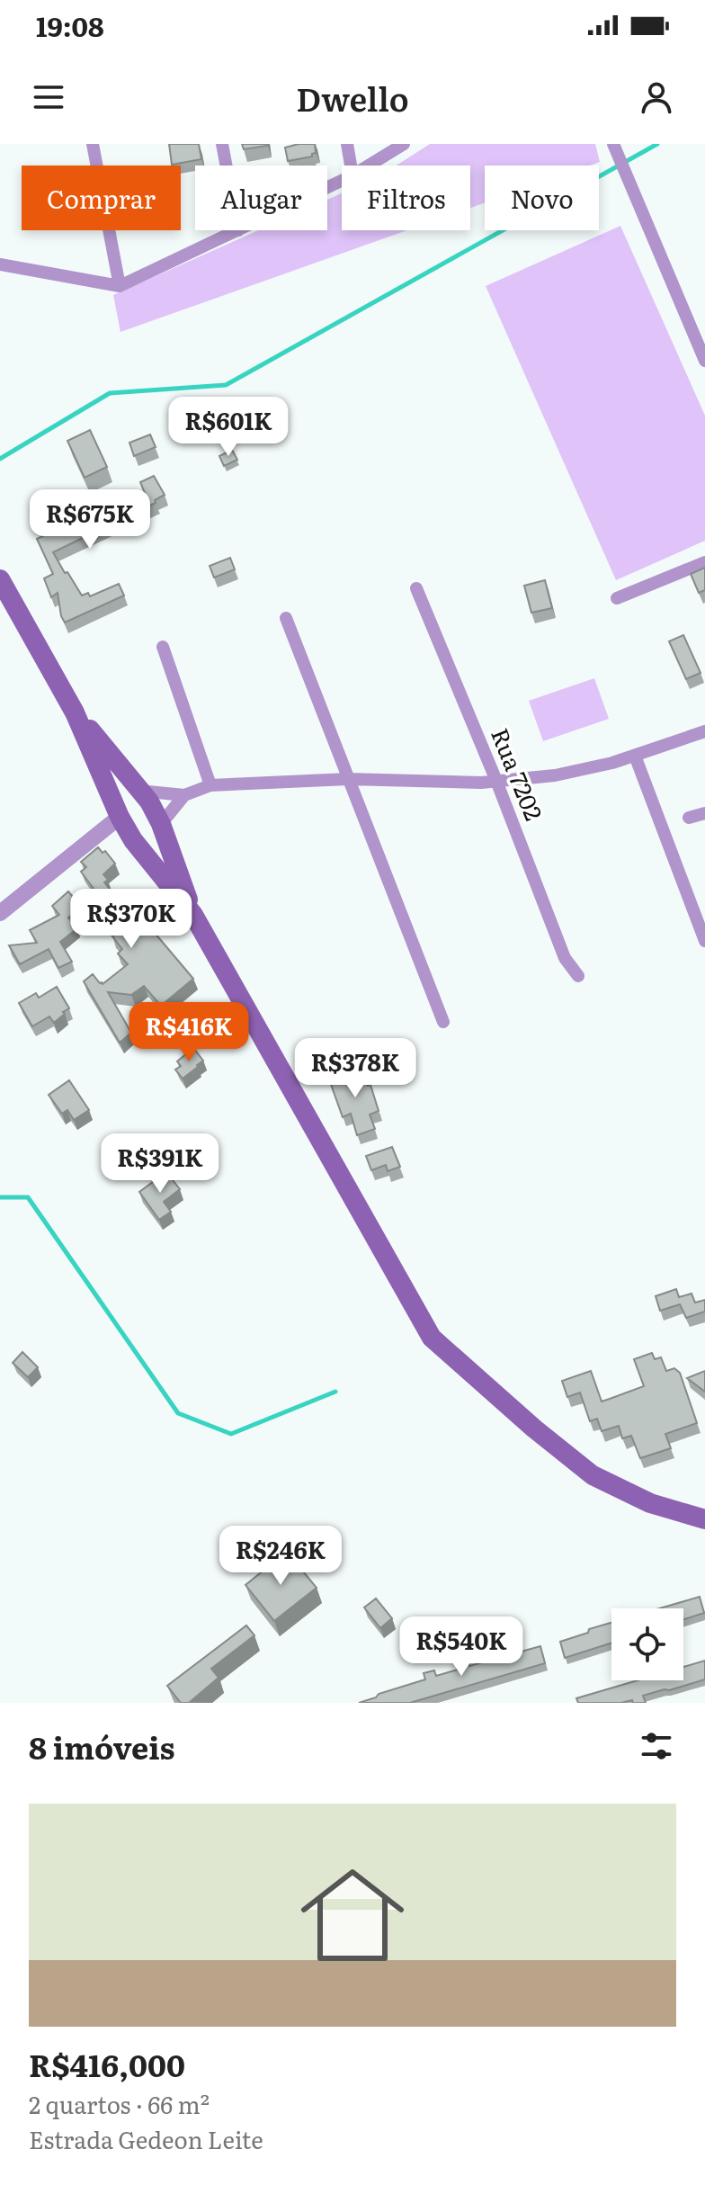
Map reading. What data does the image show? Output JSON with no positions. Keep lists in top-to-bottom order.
{
  "streets": {
    "street": ["Rua 7202"]
  },
  "page": {
    "status": "19:08",
    "header": "Dwello",
    "chip": [
      "Comprar",
      "Alugar",
      "Filtros",
      "Novo"
    ],
    "price": [
      "R$601K",
      "R$675K",
      "R$370K",
      "R$416K",
      "R$378K",
      "R$391K",
      "R$246K",
      "R$540K"
    ],
    "heading": "8 imóveis",
    "list": [
      {
        "name": "R$416,000",
        "note": "2 quartos · 66 m² · Estrada Gedeon Leite"
      }
    ]
  }
}
